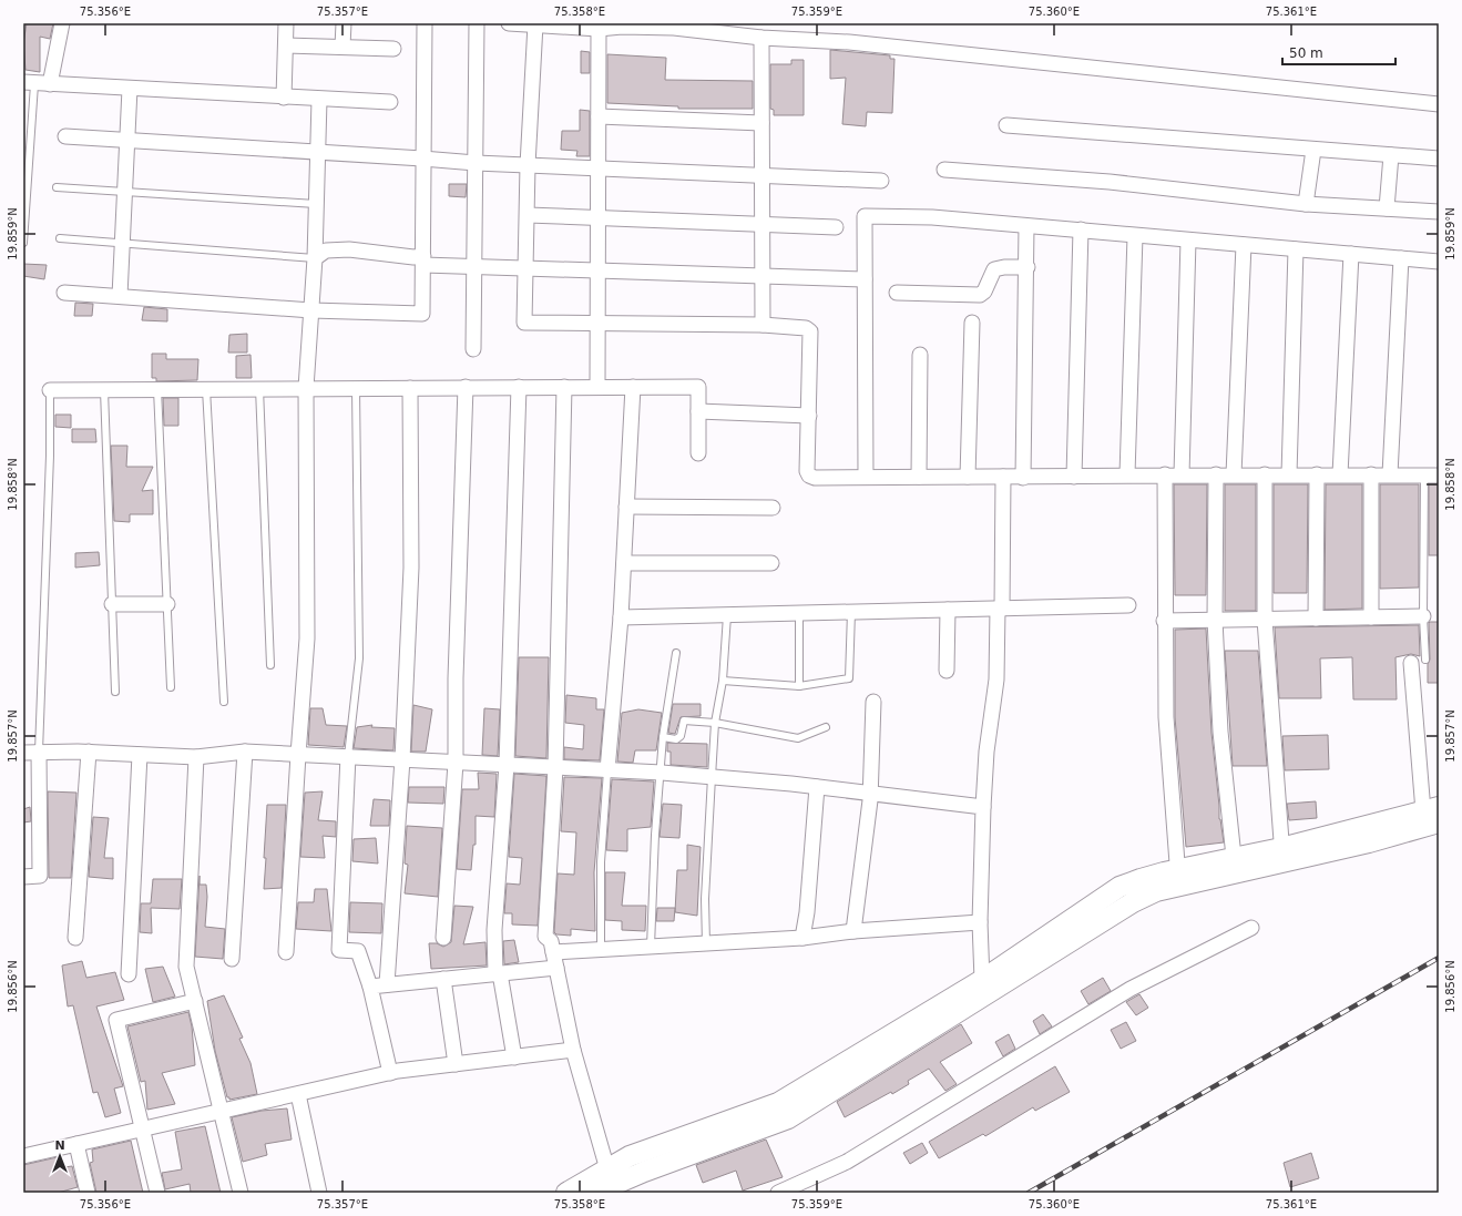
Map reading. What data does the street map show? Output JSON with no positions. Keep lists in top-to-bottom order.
{
  "scale_bar": "50 m",
  "north": "top",
  "coordinates": [
    "75.356°E",
    "75.357°E",
    "75.358°E",
    "75.359°E",
    "75.360°E",
    "75.361°E",
    "19.859°N",
    "19.858°N",
    "19.857°N",
    "19.856°N"
  ]
}
